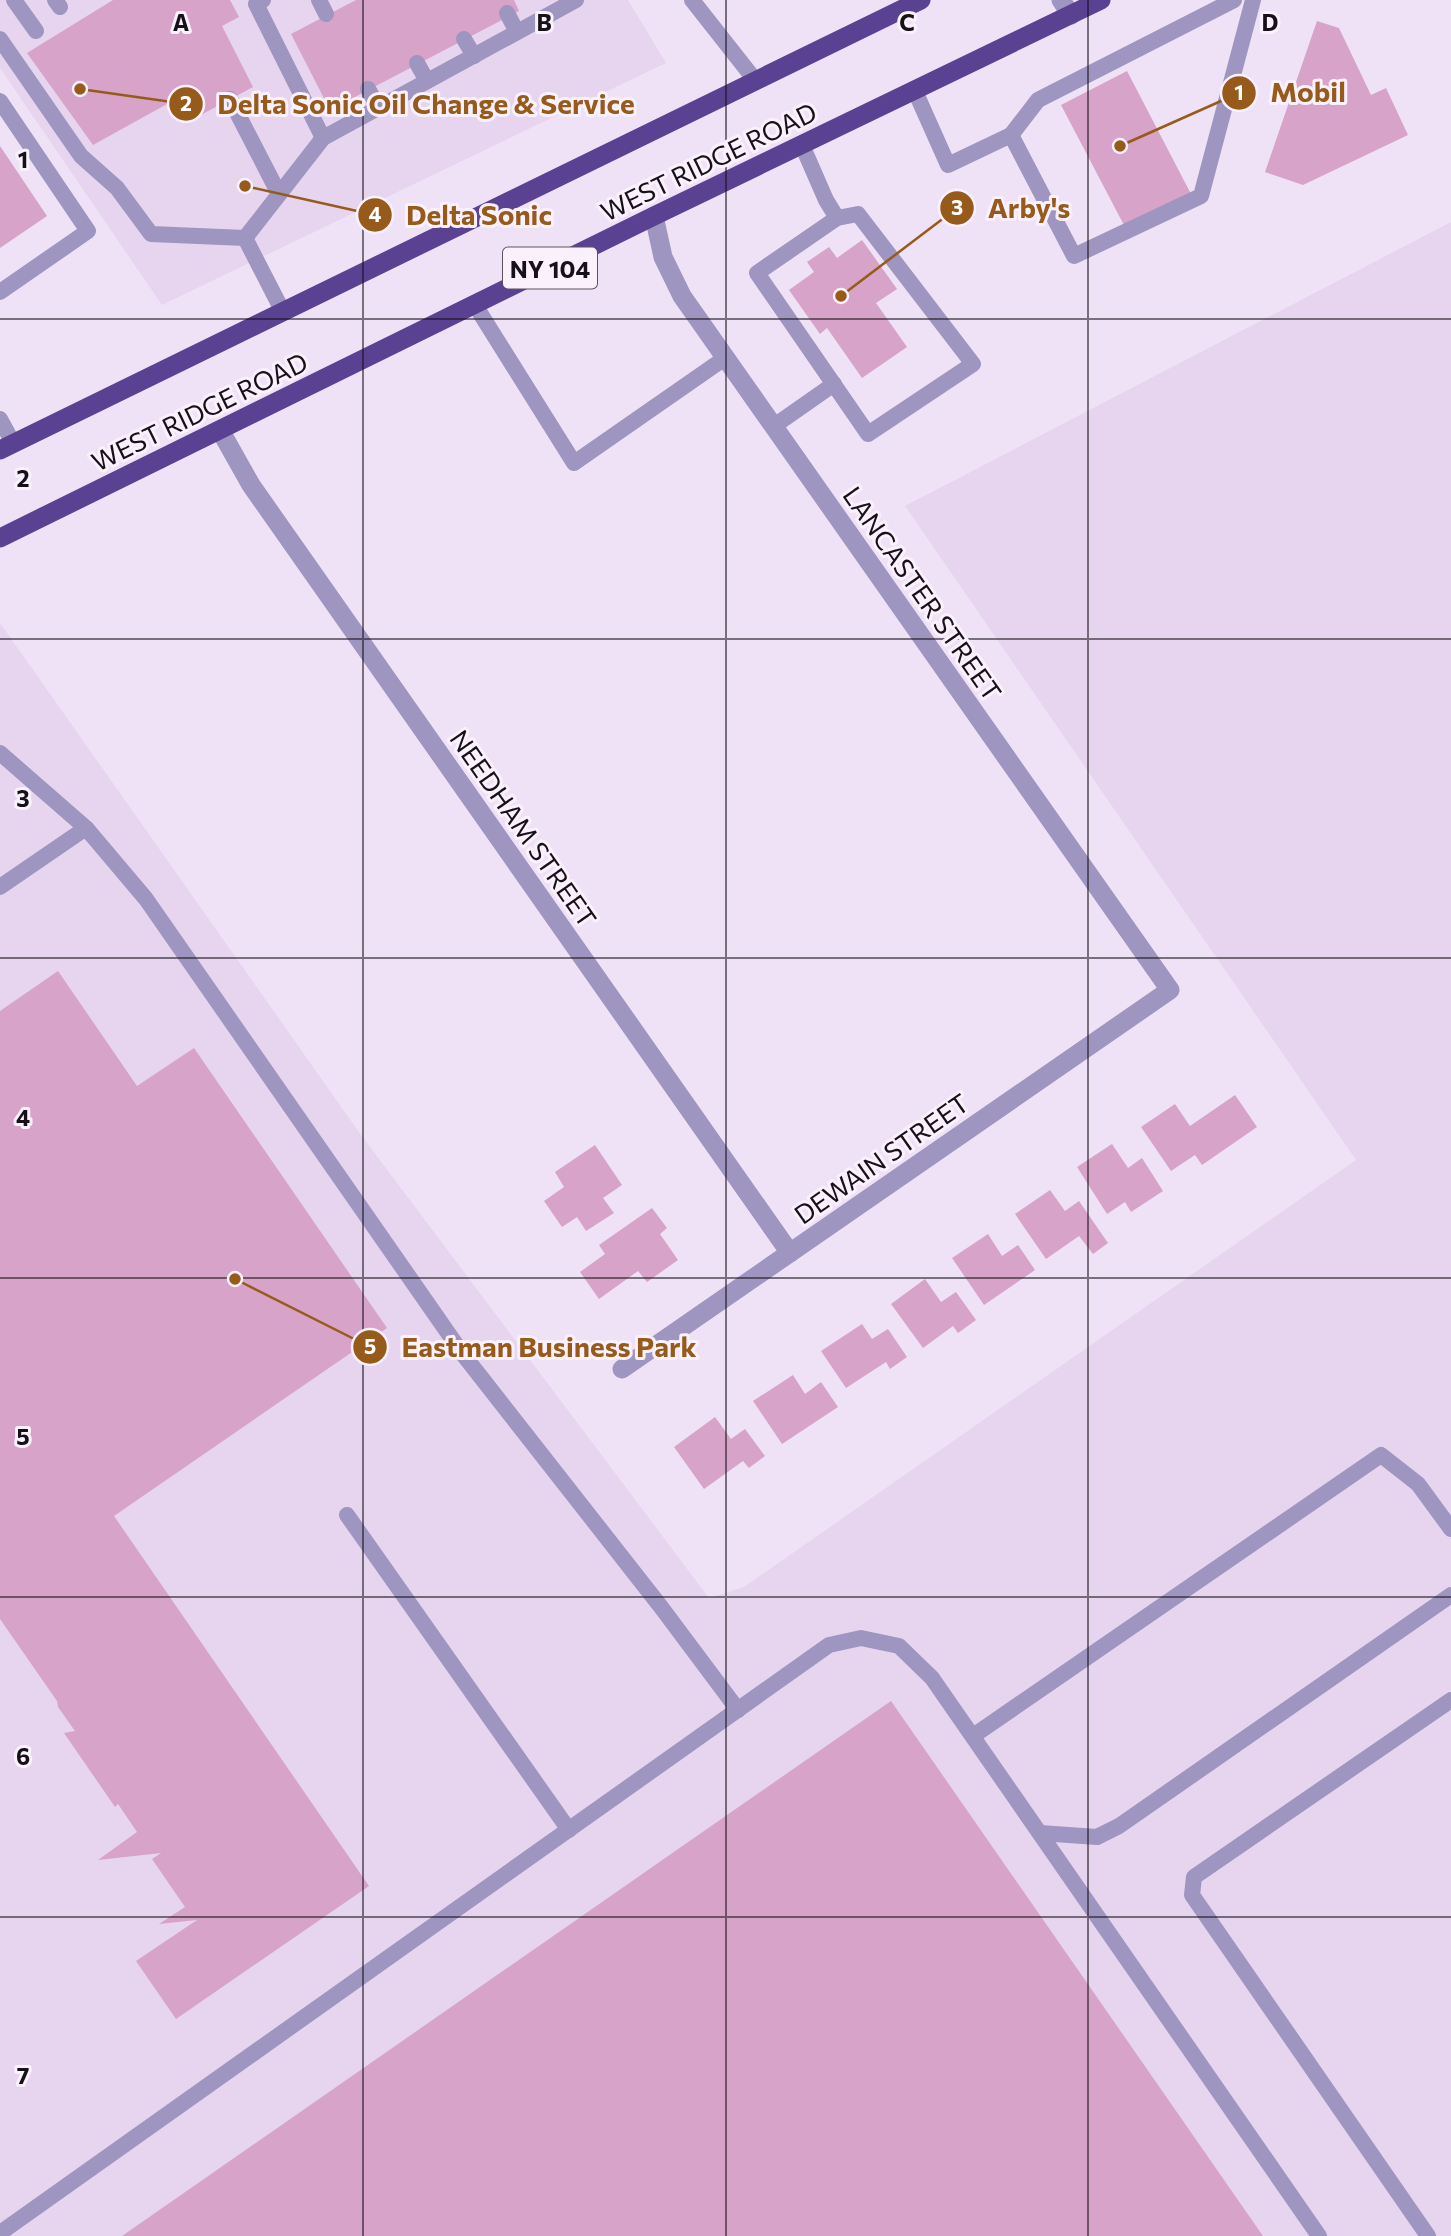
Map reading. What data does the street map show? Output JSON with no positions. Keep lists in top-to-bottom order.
{
  "streets": {
    "highway": ["WEST RIDGE ROAD", "NY 104"],
    "street": ["LANCASTER STREET", "NEEDHAM STREET", "DEWAIN STREET"]
  },
  "crossings": [
    ["WEST RIDGE ROAD", "LANCASTER STREET"],
    ["WEST RIDGE ROAD", "NEEDHAM STREET"],
    ["LANCASTER STREET", "DEWAIN STREET"],
    ["NEEDHAM STREET", "DEWAIN STREET"]
  ],
  "places": [
    "Delta Sonic Oil Change & Service",
    "Mobil",
    "Delta Sonic",
    "Arby's",
    "Eastman Business Park"
  ],
  "grid": {
    "columns": [
      "A",
      "B",
      "C",
      "D"
    ],
    "rows": [
      "1",
      "2",
      "3",
      "4",
      "5",
      "6",
      "7"
    ]
  }
}
